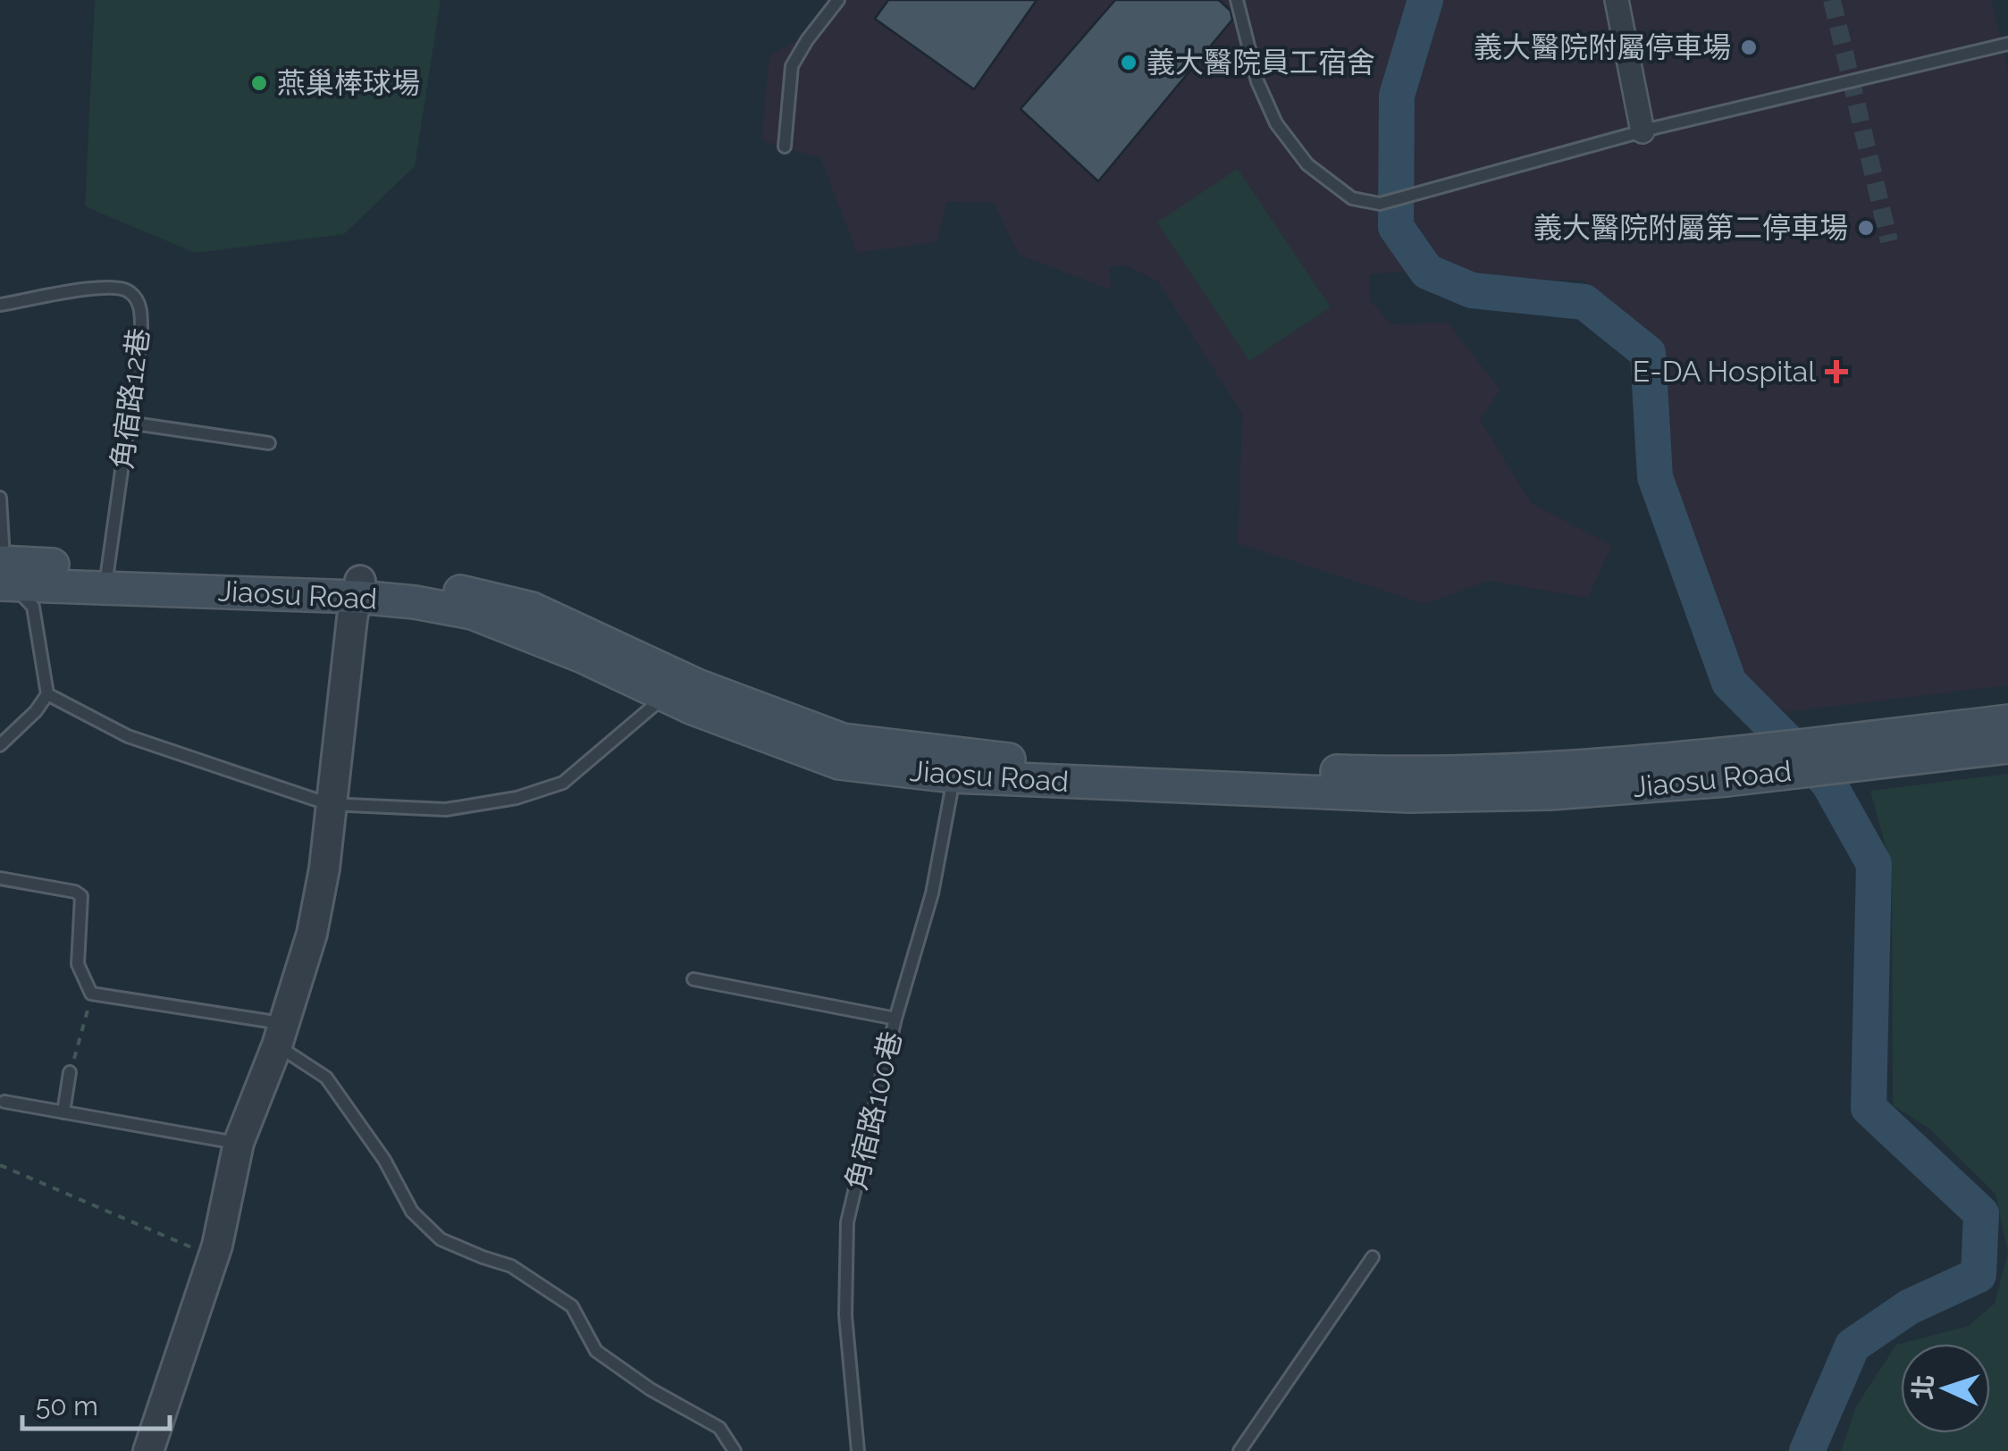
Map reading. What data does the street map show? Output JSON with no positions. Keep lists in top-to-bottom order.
{
  "streets": {
    "main road": ["Jiaosu Road"],
    "lane": ["角宿路12巷", "角宿路100巷"]
  },
  "crossings": [
    ["角宿路12巷", "Jiaosu Road"],
    ["Jiaosu Road", "角宿路100巷"]
  ],
  "places": {
    "other": [
      "義大醫院附屬停車場",
      "義大醫院員工宿舍",
      "燕巢棒球場",
      "義大醫院附屬第二停車場"
    ],
    "health": ["E-DA Hospital"]
  },
  "scale_bar": "50 m",
  "north": "left"
}
